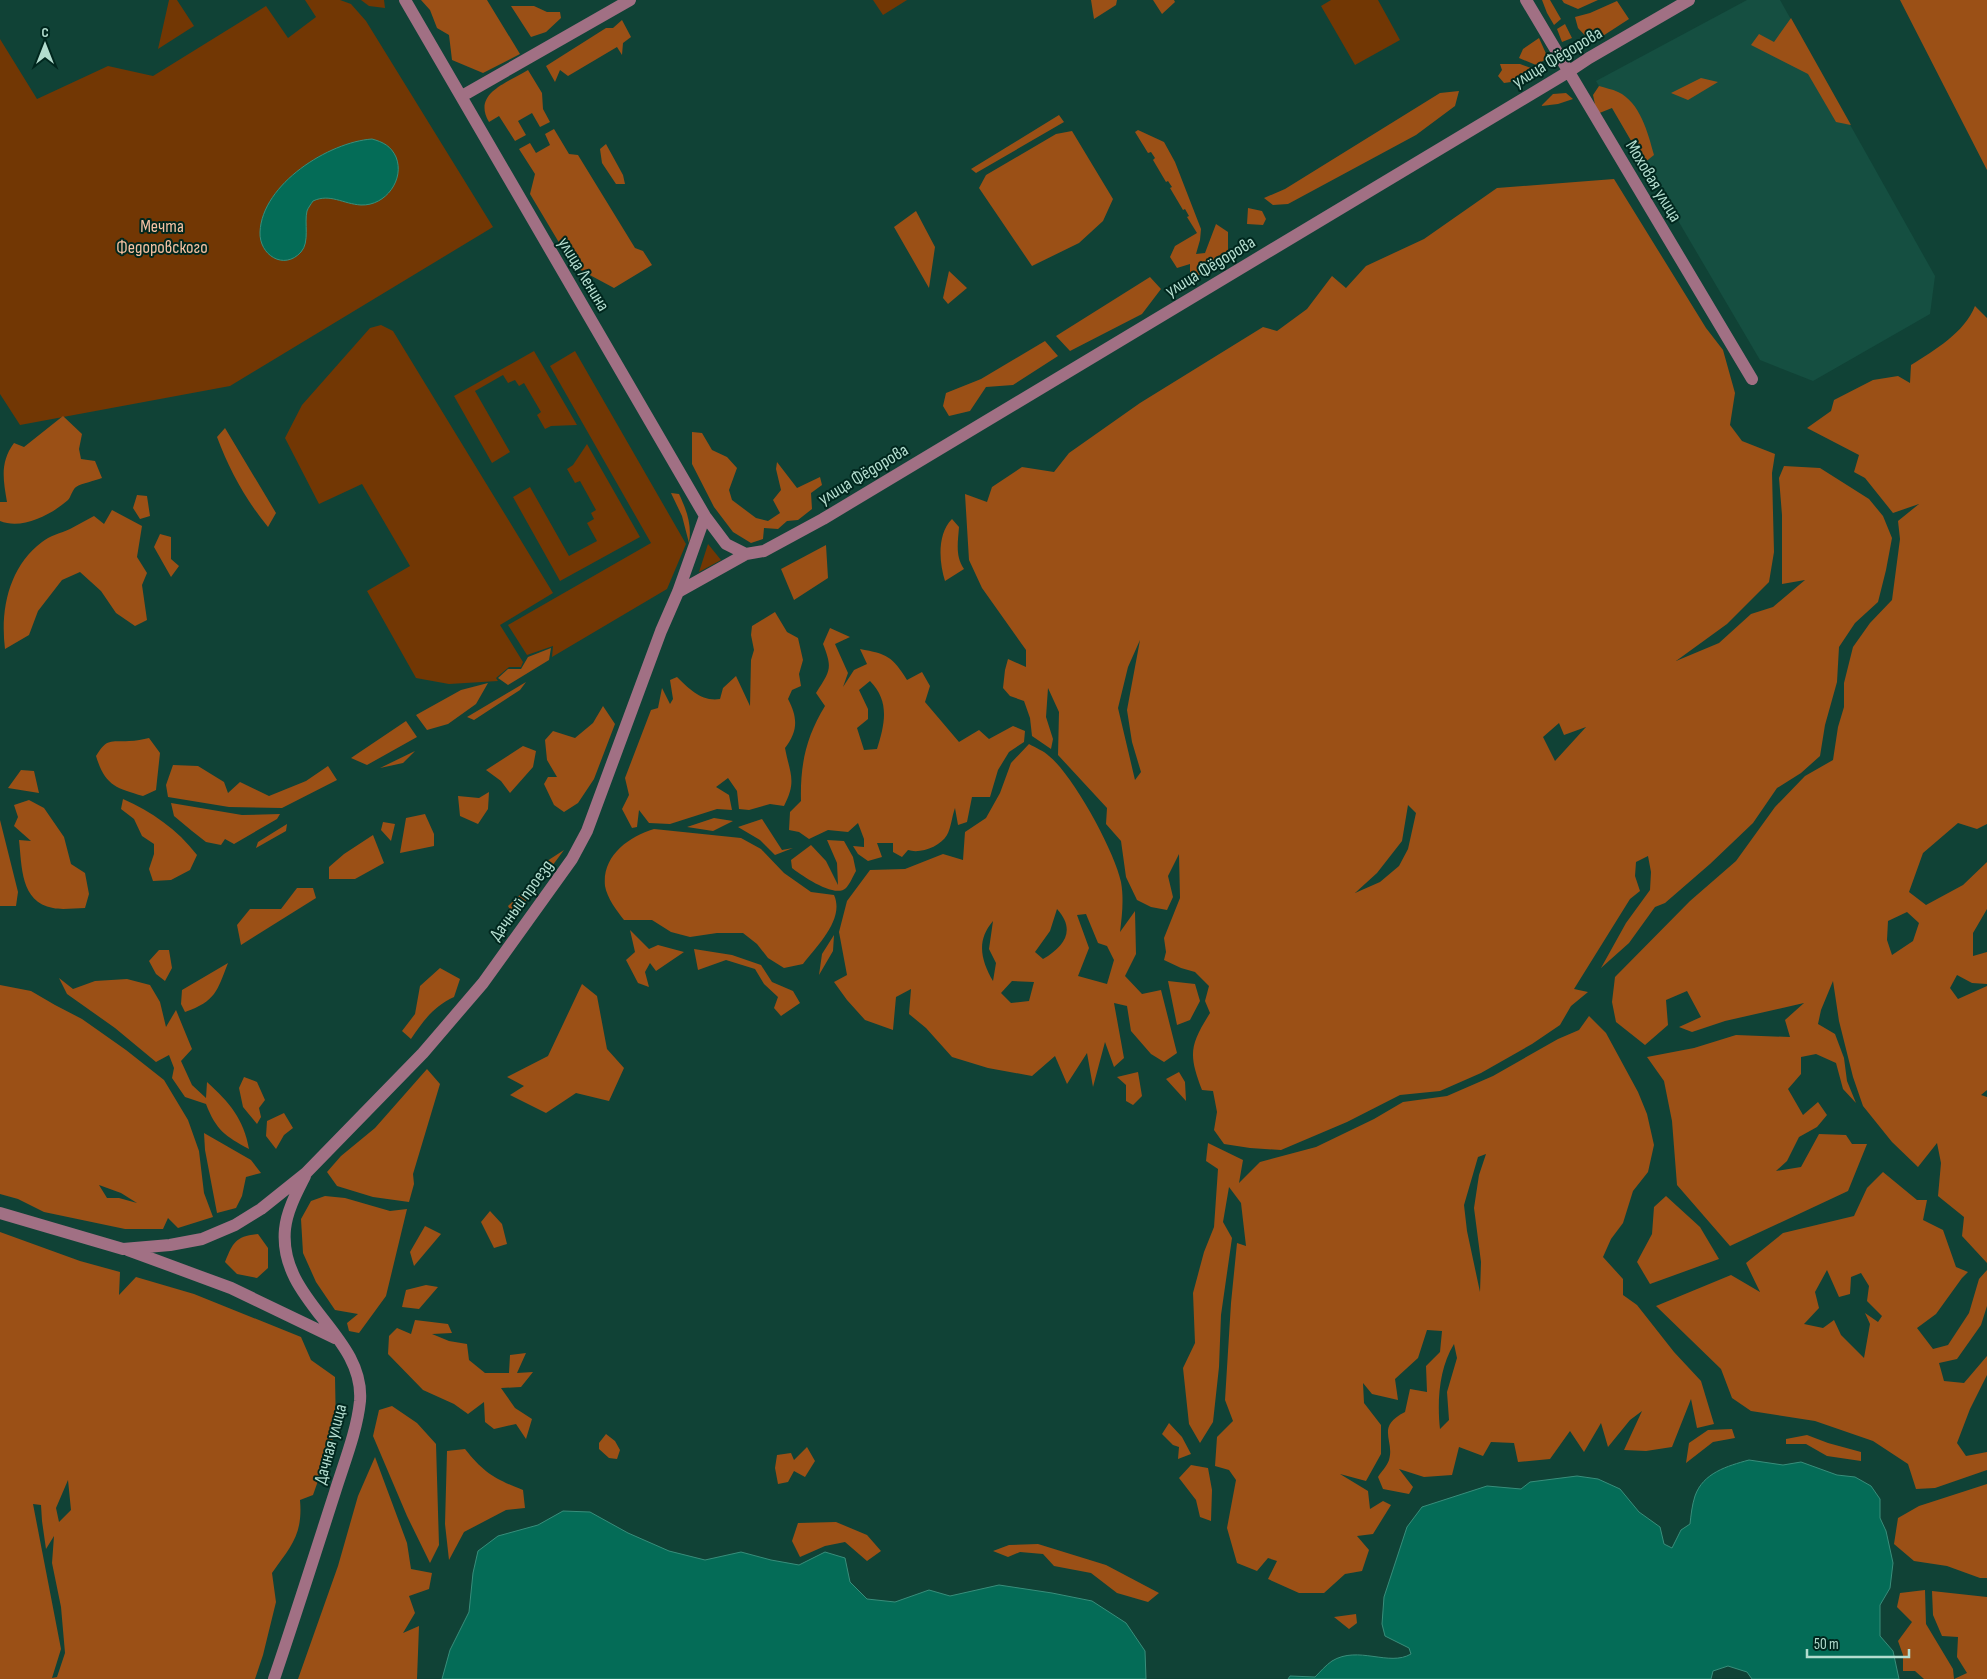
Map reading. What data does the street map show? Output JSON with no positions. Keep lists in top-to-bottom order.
{
  "streets": {
    "street": [
      "улица Фёдорова",
      "Моховая улица",
      "улица Ленина",
      "Дачный проезд",
      "Дачная улица"
    ]
  },
  "crossings": [
    ["улица Фёдорова", "Моховая улица"],
    ["улица Фёдорова", "улица Ленина"],
    ["улица Фёдорова", "Дачный проезд"],
    ["улица Ленина", "Дачный проезд"],
    ["Дачный проезд", "Дачная улица"]
  ],
  "parks": ["Мечта Федоровского"],
  "scale_bar": "50 m",
  "north": "top"
}
